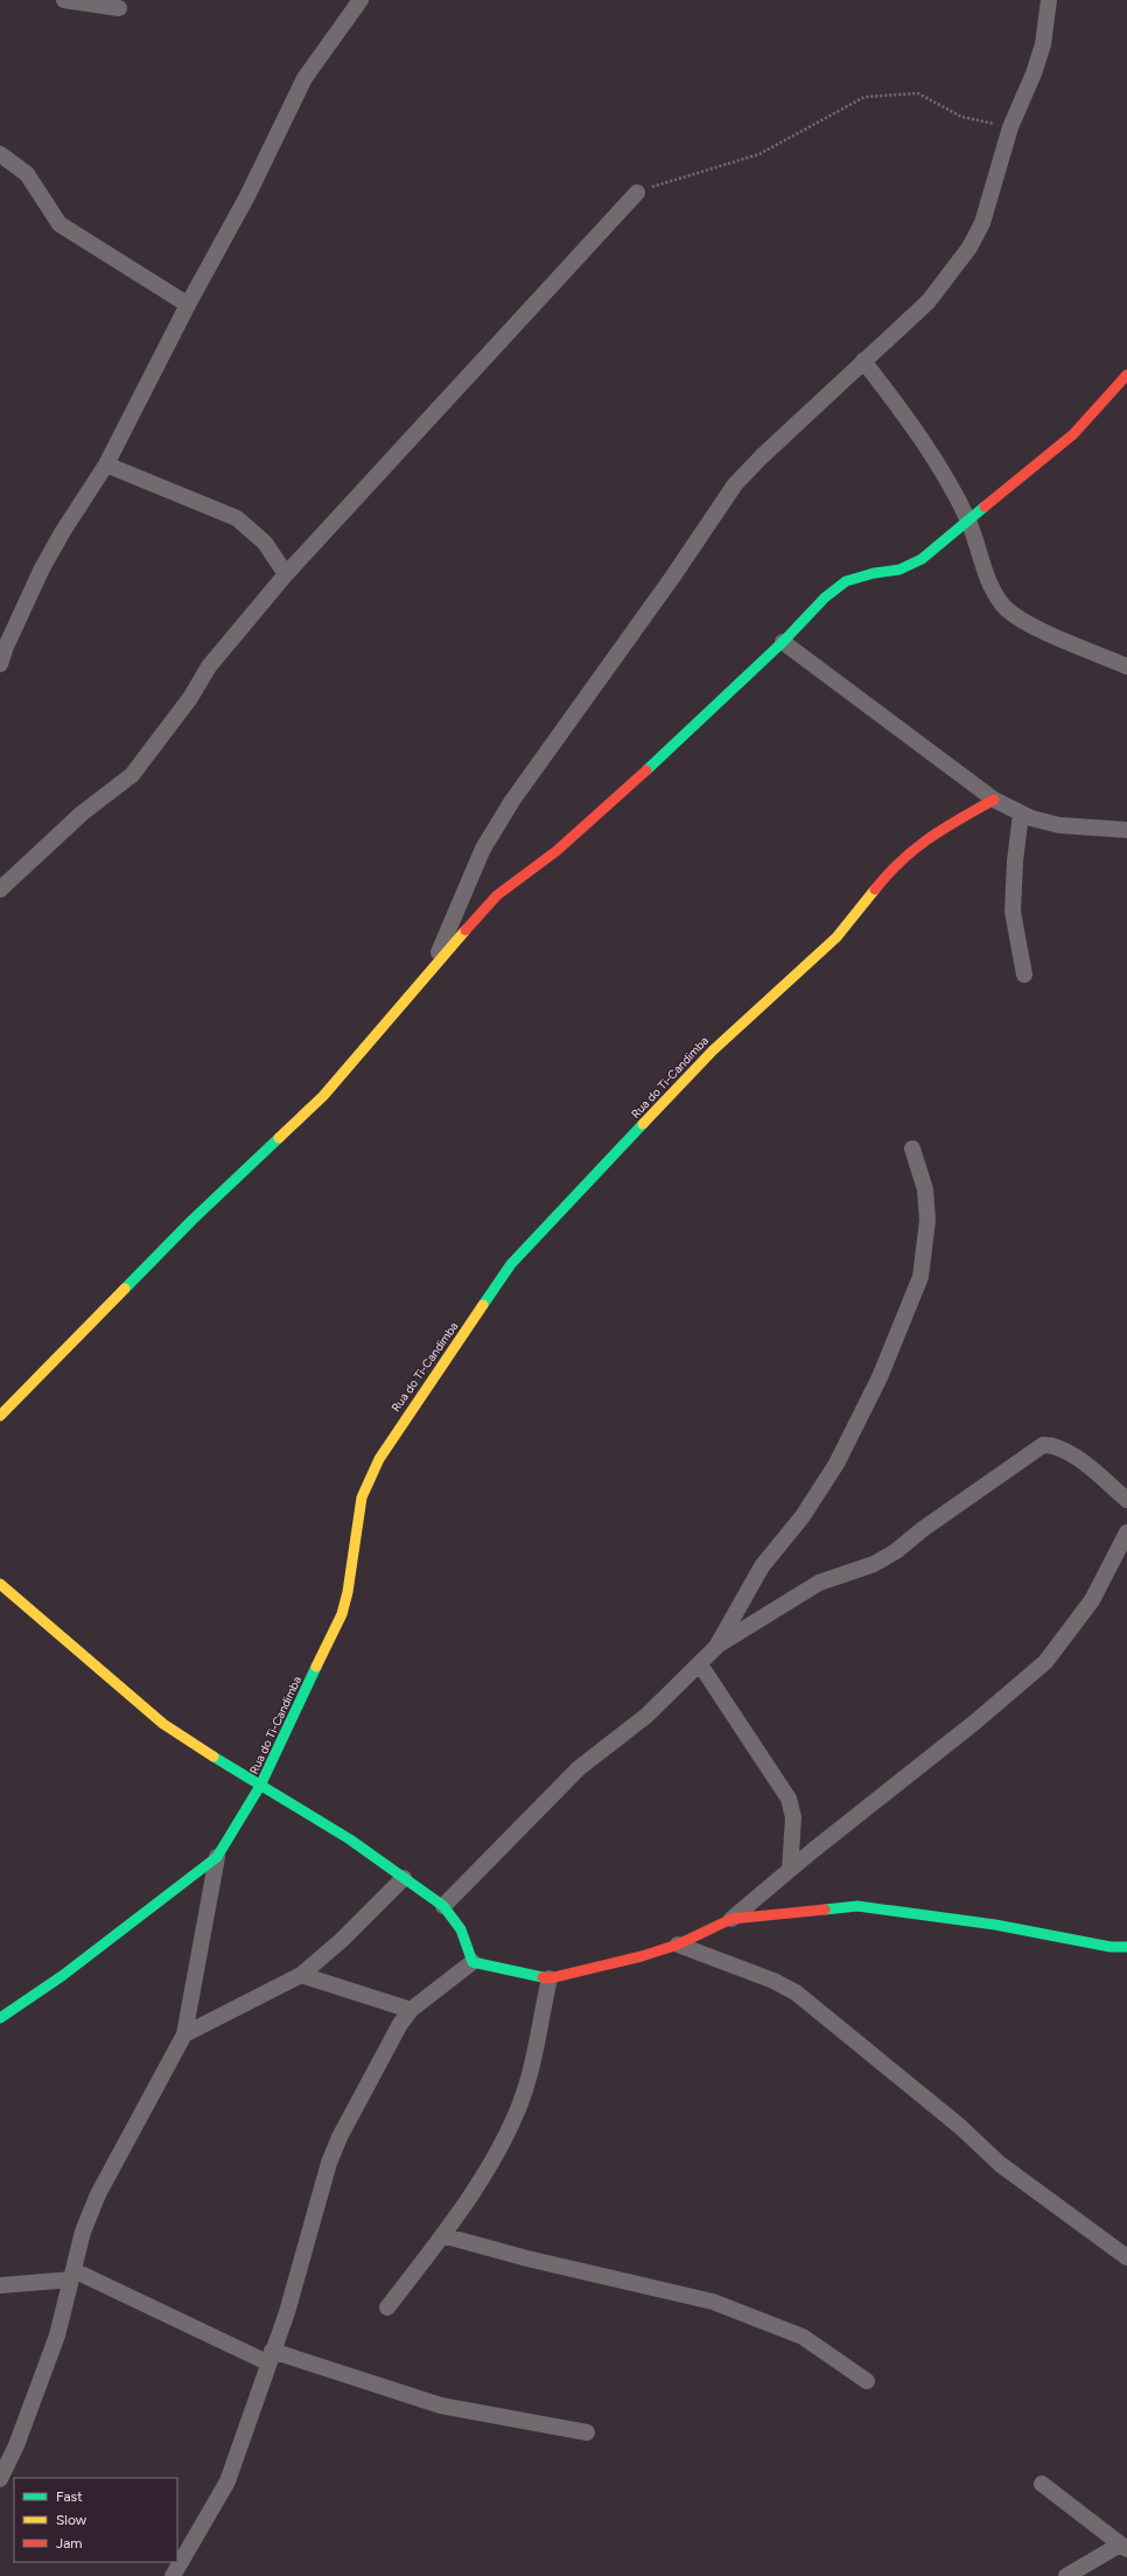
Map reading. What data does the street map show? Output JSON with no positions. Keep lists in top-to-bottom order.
{
  "streets": {
    "street": ["Rua do Ti-Candimba"]
  },
  "legend": ["Fast", "Slow", "Jam"]
}
